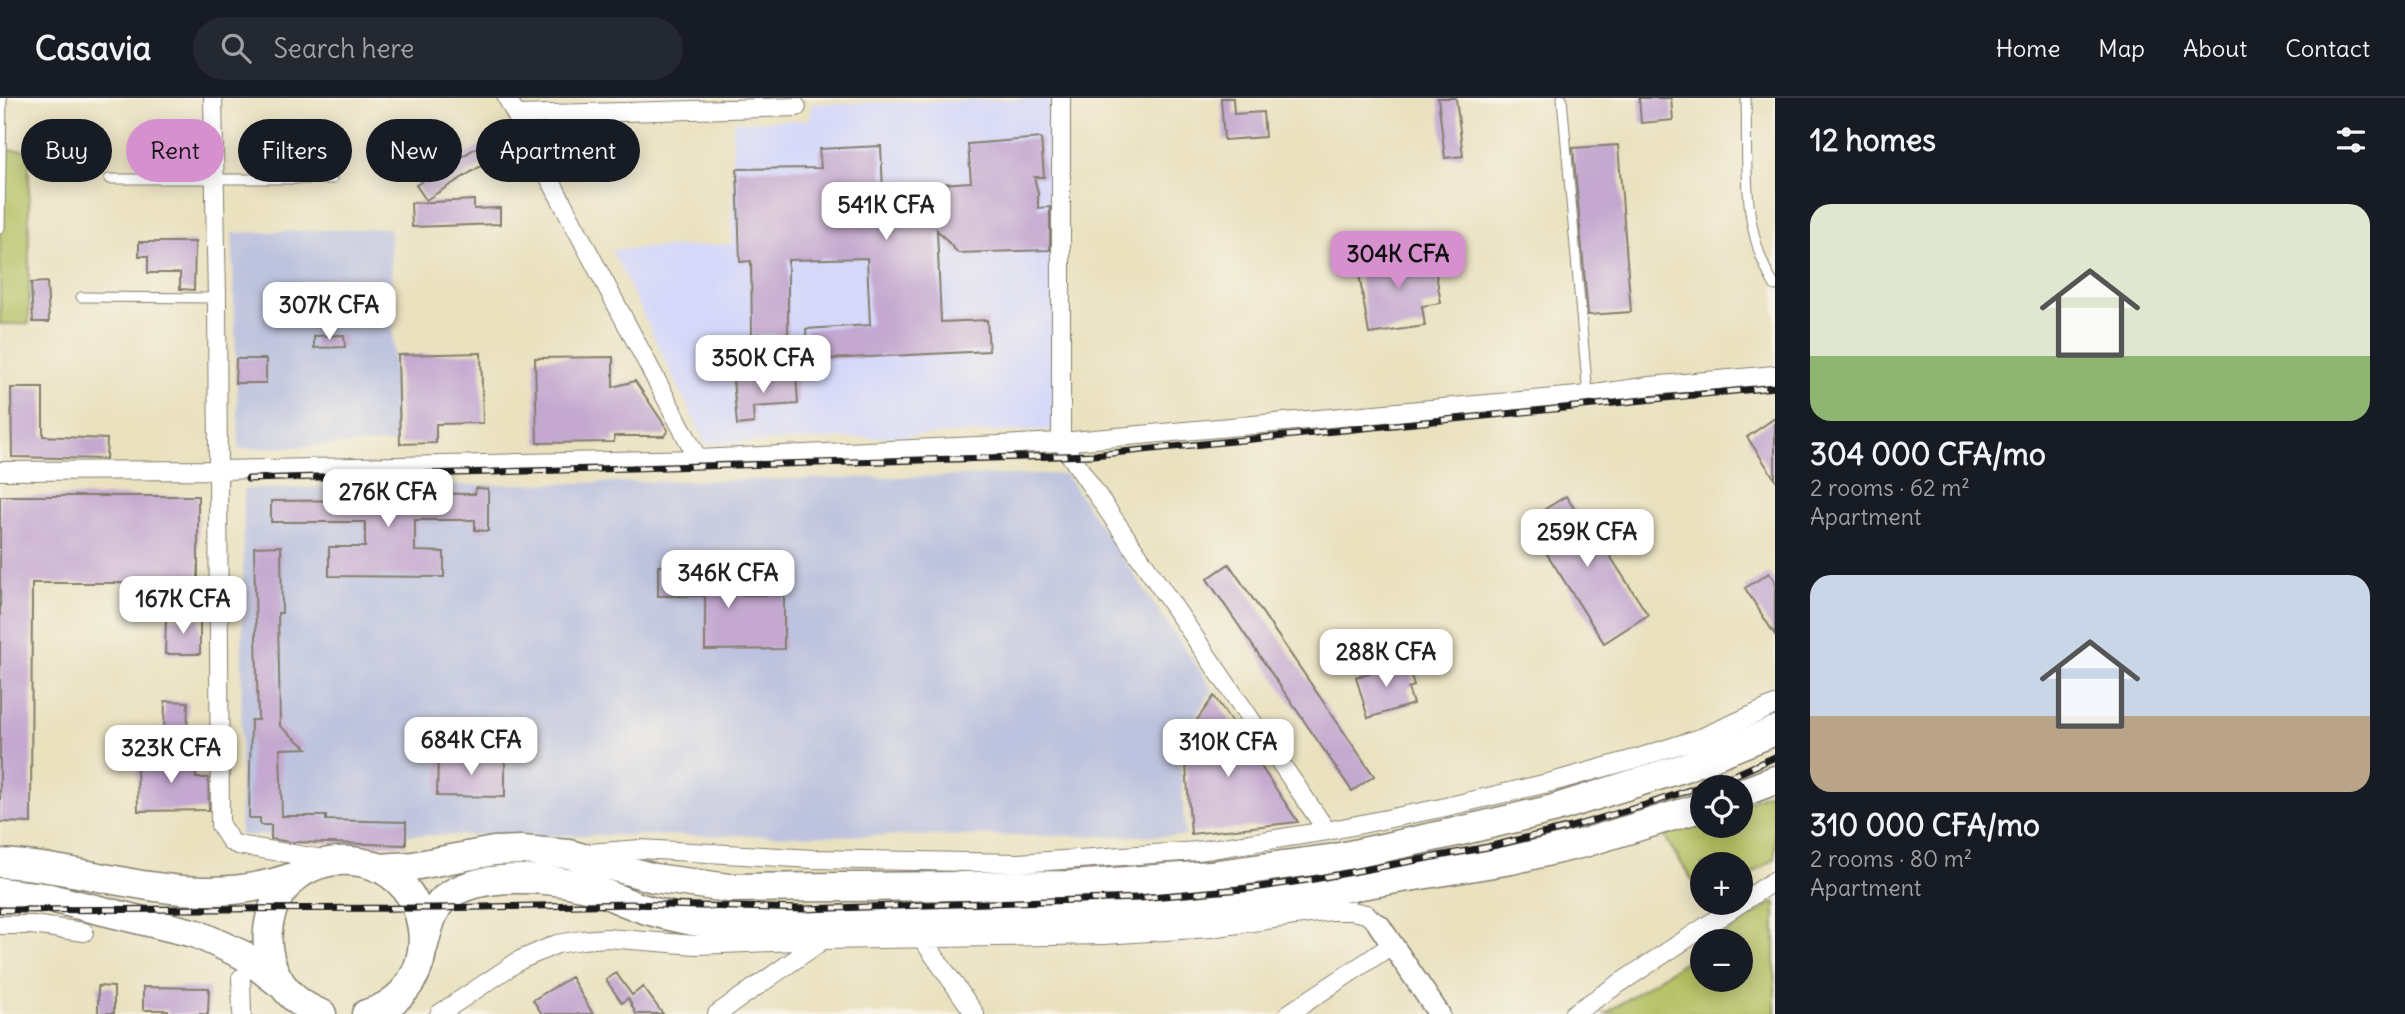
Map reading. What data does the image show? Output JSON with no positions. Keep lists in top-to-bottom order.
{
  "page": {
    "header": "Casavia",
    "search": "Search here",
    "nav": [
      "Home",
      "Map",
      "About",
      "Contact"
    ],
    "heading": "12 homes",
    "chip": [
      "Buy",
      "Rent",
      "Filters",
      "New",
      "Apartment"
    ],
    "price": [
      "541K CFA",
      "304K CFA",
      "307K CFA",
      "350K CFA",
      "276K CFA",
      "259K CFA",
      "346K CFA",
      "167K CFA",
      "288K CFA",
      "684K CFA",
      "310K CFA",
      "323K CFA"
    ],
    "list": [
      {
        "name": "304 000 CFA/mo",
        "note": "2 rooms · 62 m² · Apartment"
      },
      {
        "name": "310 000 CFA/mo",
        "note": "2 rooms · 80 m² · Apartment"
      }
    ],
    "map_buttons": ["+", "−"]
  }
}
